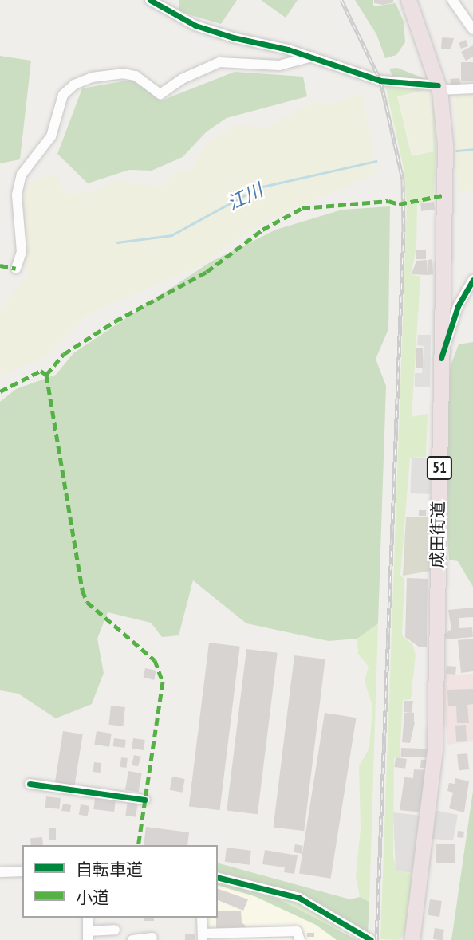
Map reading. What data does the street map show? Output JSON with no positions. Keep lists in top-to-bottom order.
{
  "streets": {
    "highway": ["51", "成田街道"]
  },
  "water": ["江川"],
  "legend": ["自転車道", "小道"]
}
